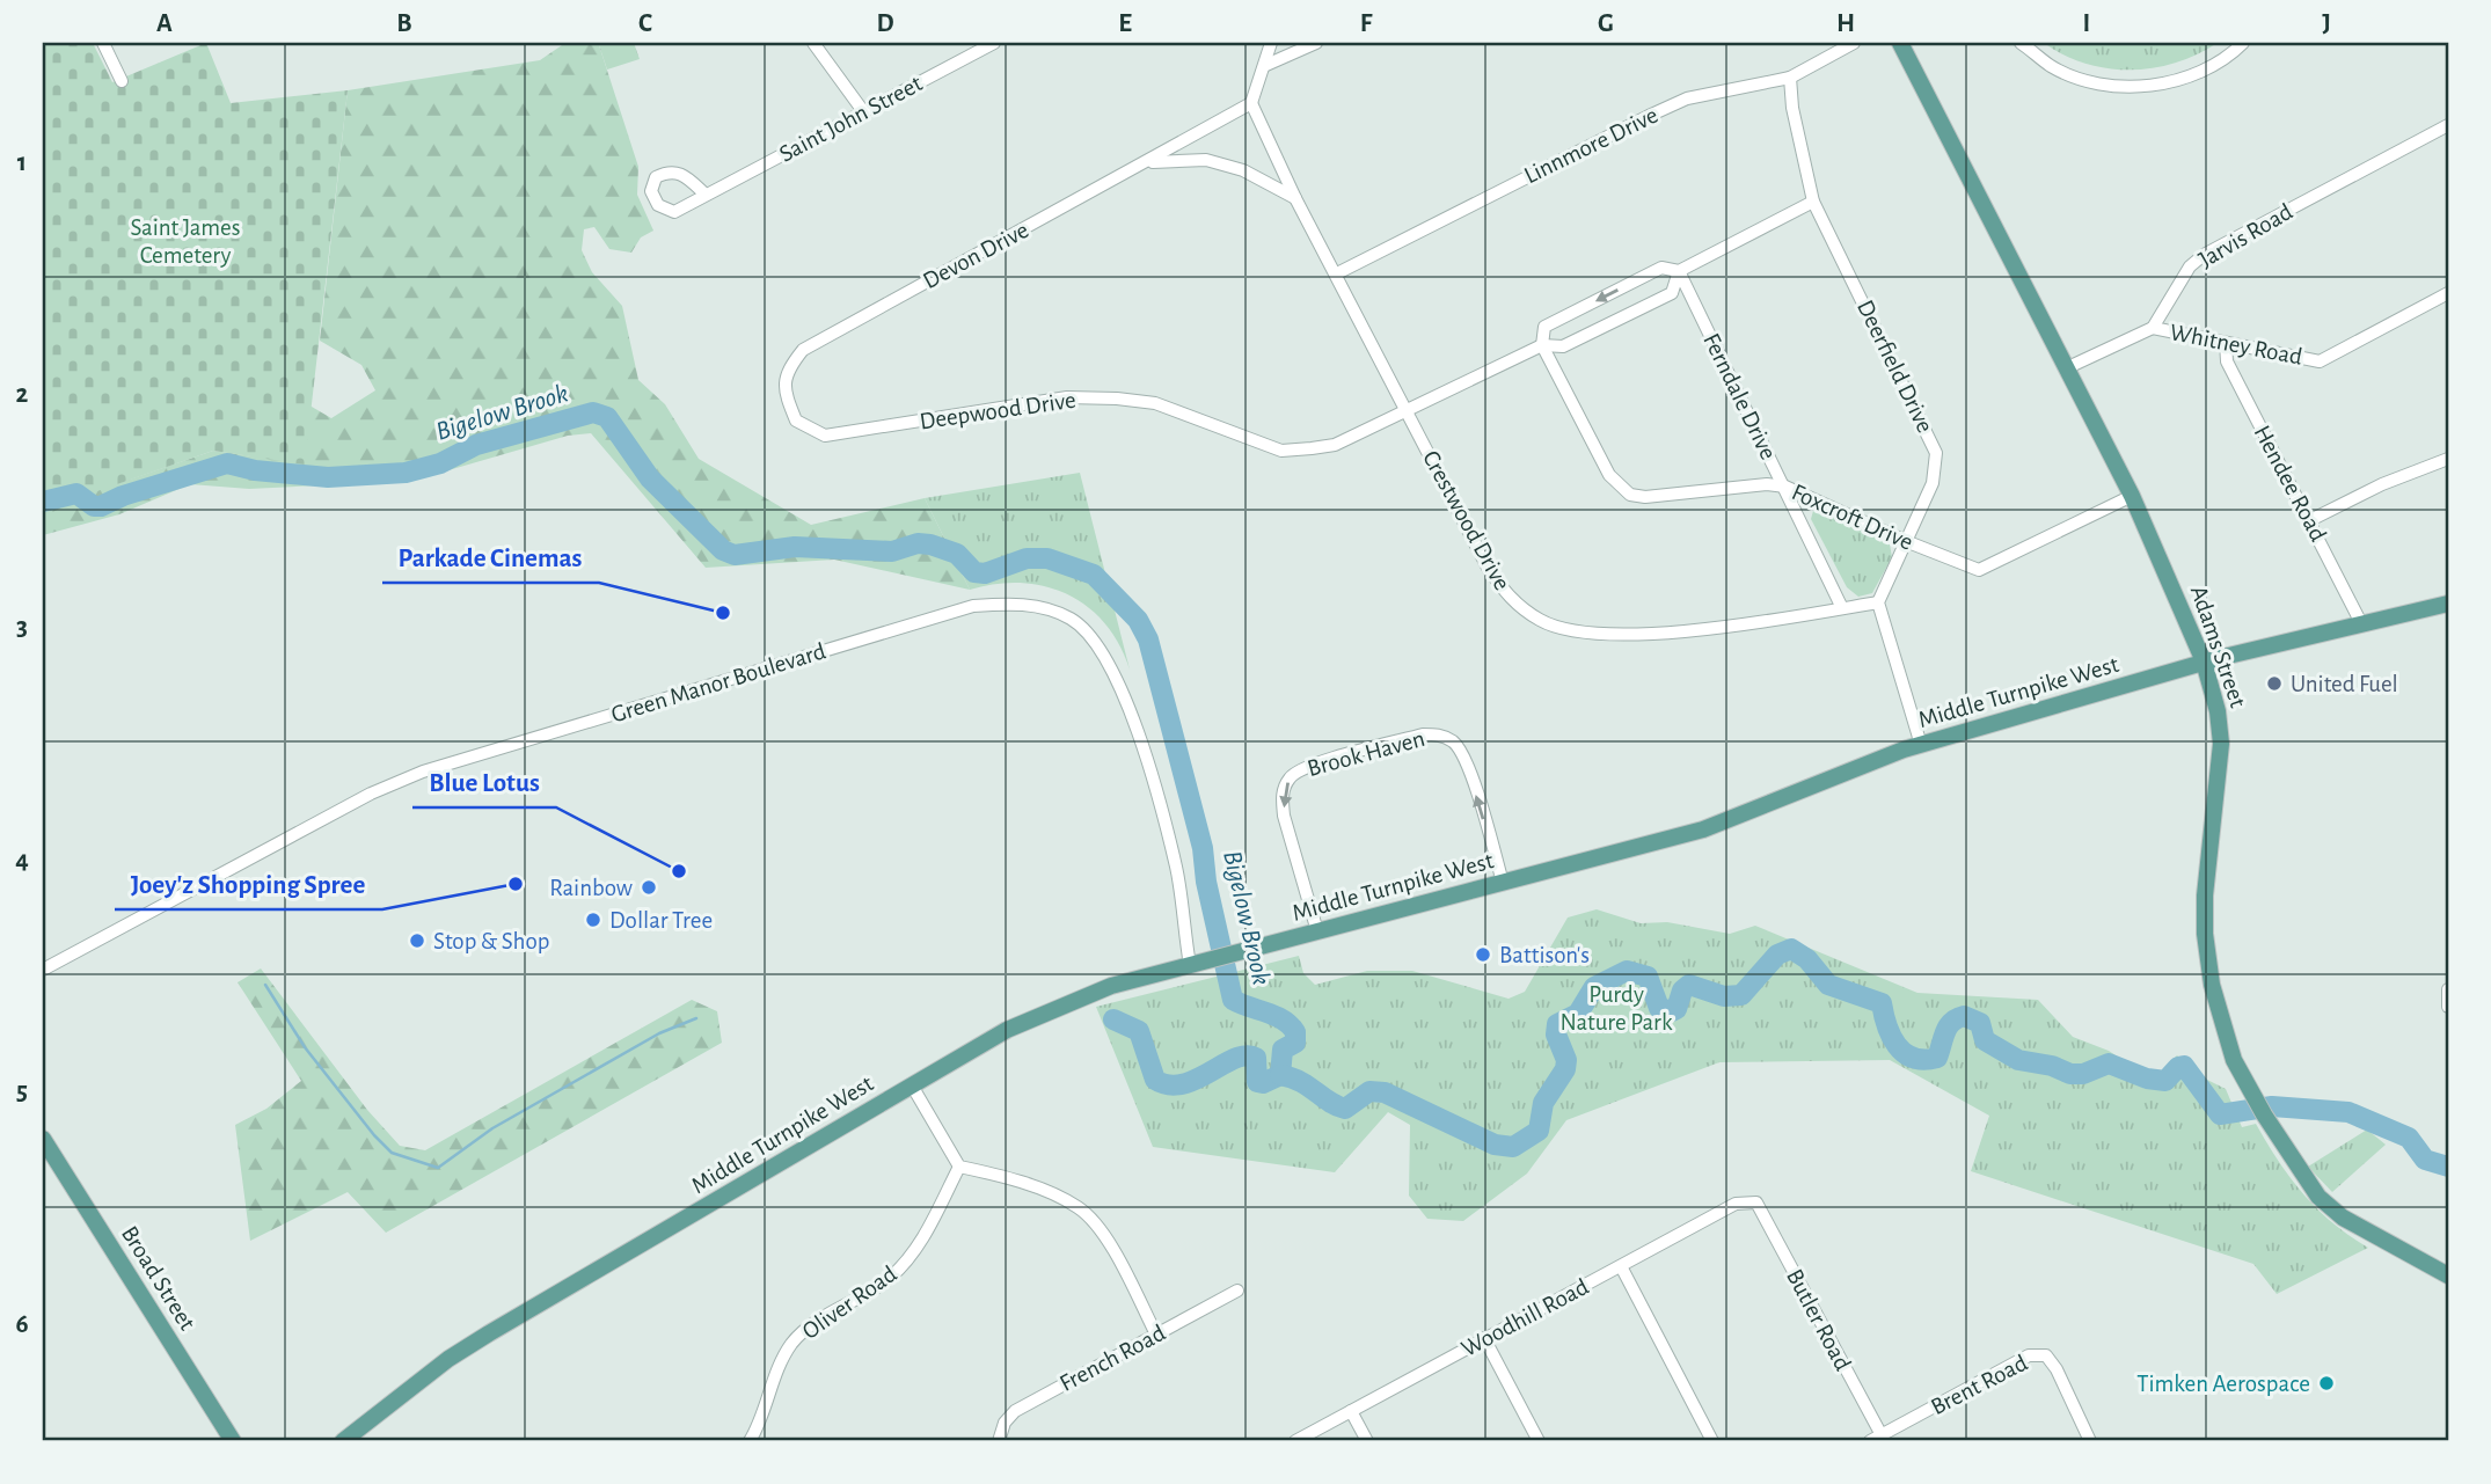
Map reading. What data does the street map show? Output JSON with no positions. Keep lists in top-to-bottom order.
{
  "streets": {
    "main road": ["Adams Street", "Middle Turnpike West", "Broad Street"],
    "street": [
      "Saint John Street",
      "Linnmore Drive",
      "Jarvis Road",
      "Devon Drive",
      "Whitney Road",
      "Deerfield Drive",
      "Ferndale Drive",
      "Deepwood Drive",
      "Hendee Road",
      "Foxcroft Drive",
      "Crestwood Drive",
      "Green Manor Boulevard",
      "Brook Haven",
      "Oliver Road",
      "Woodhill Road",
      "Butler Road",
      "French Road",
      "Brent Road"
    ]
  },
  "crossings": [
    ["Linnmore Drive", "Deerfield Drive"],
    ["Linnmore Drive", "Crestwood Drive"],
    ["Jarvis Road", "Whitney Road"],
    ["Devon Drive", "Deepwood Drive"],
    ["Devon Drive", "Crestwood Drive"],
    ["Whitney Road", "Hendee Road"],
    ["Deerfield Drive", "Deepwood Drive"],
    ["Deerfield Drive", "Foxcroft Drive"],
    ["Deerfield Drive", "Crestwood Drive"],
    ["Ferndale Drive", "Deepwood Drive"],
    ["Ferndale Drive", "Foxcroft Drive"],
    ["Ferndale Drive", "Crestwood Drive"],
    ["Deepwood Drive", "Foxcroft Drive"],
    ["Deepwood Drive", "Crestwood Drive"],
    ["Hendee Road", "Middle Turnpike West"],
    ["Foxcroft Drive", "Adams Street"],
    ["Adams Street", "Middle Turnpike West"],
    ["Green Manor Boulevard", "Middle Turnpike West"],
    ["Middle Turnpike West", "Brook Haven"],
    ["Woodhill Road", "Butler Road"],
    ["Butler Road", "Brent Road"]
  ],
  "water": ["Bigelow Brook"],
  "parks": ["Saint James Cemetery", "Purdy Nature Park"],
  "places": [
    "Parkade Cinemas",
    "United Fuel",
    "Blue Lotus",
    "Joey'z Shopping Spree",
    "Rainbow",
    "Dollar Tree",
    "Stop & Shop",
    "Battison's",
    "Timken Aerospace"
  ],
  "grid": {
    "columns": [
      "A",
      "B",
      "C",
      "D",
      "E",
      "F",
      "G",
      "H",
      "I",
      "J"
    ],
    "rows": [
      "1",
      "2",
      "3",
      "4",
      "5",
      "6"
    ]
  }
}
